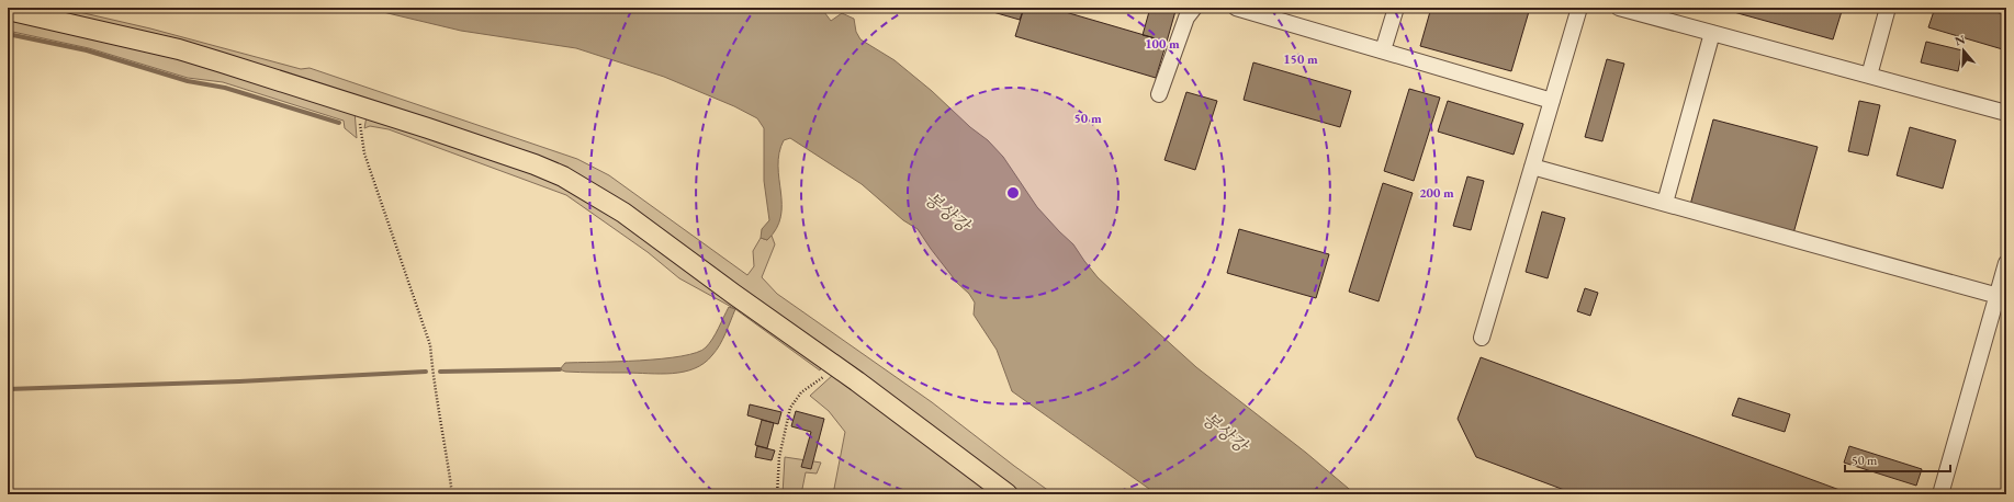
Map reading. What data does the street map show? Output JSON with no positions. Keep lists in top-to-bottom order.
{
  "water": ["봉상강"],
  "scale_bar": "50 m",
  "north": "top",
  "rings": [
    "100 m",
    "150 m",
    "50 m",
    "200 m"
  ]
}
